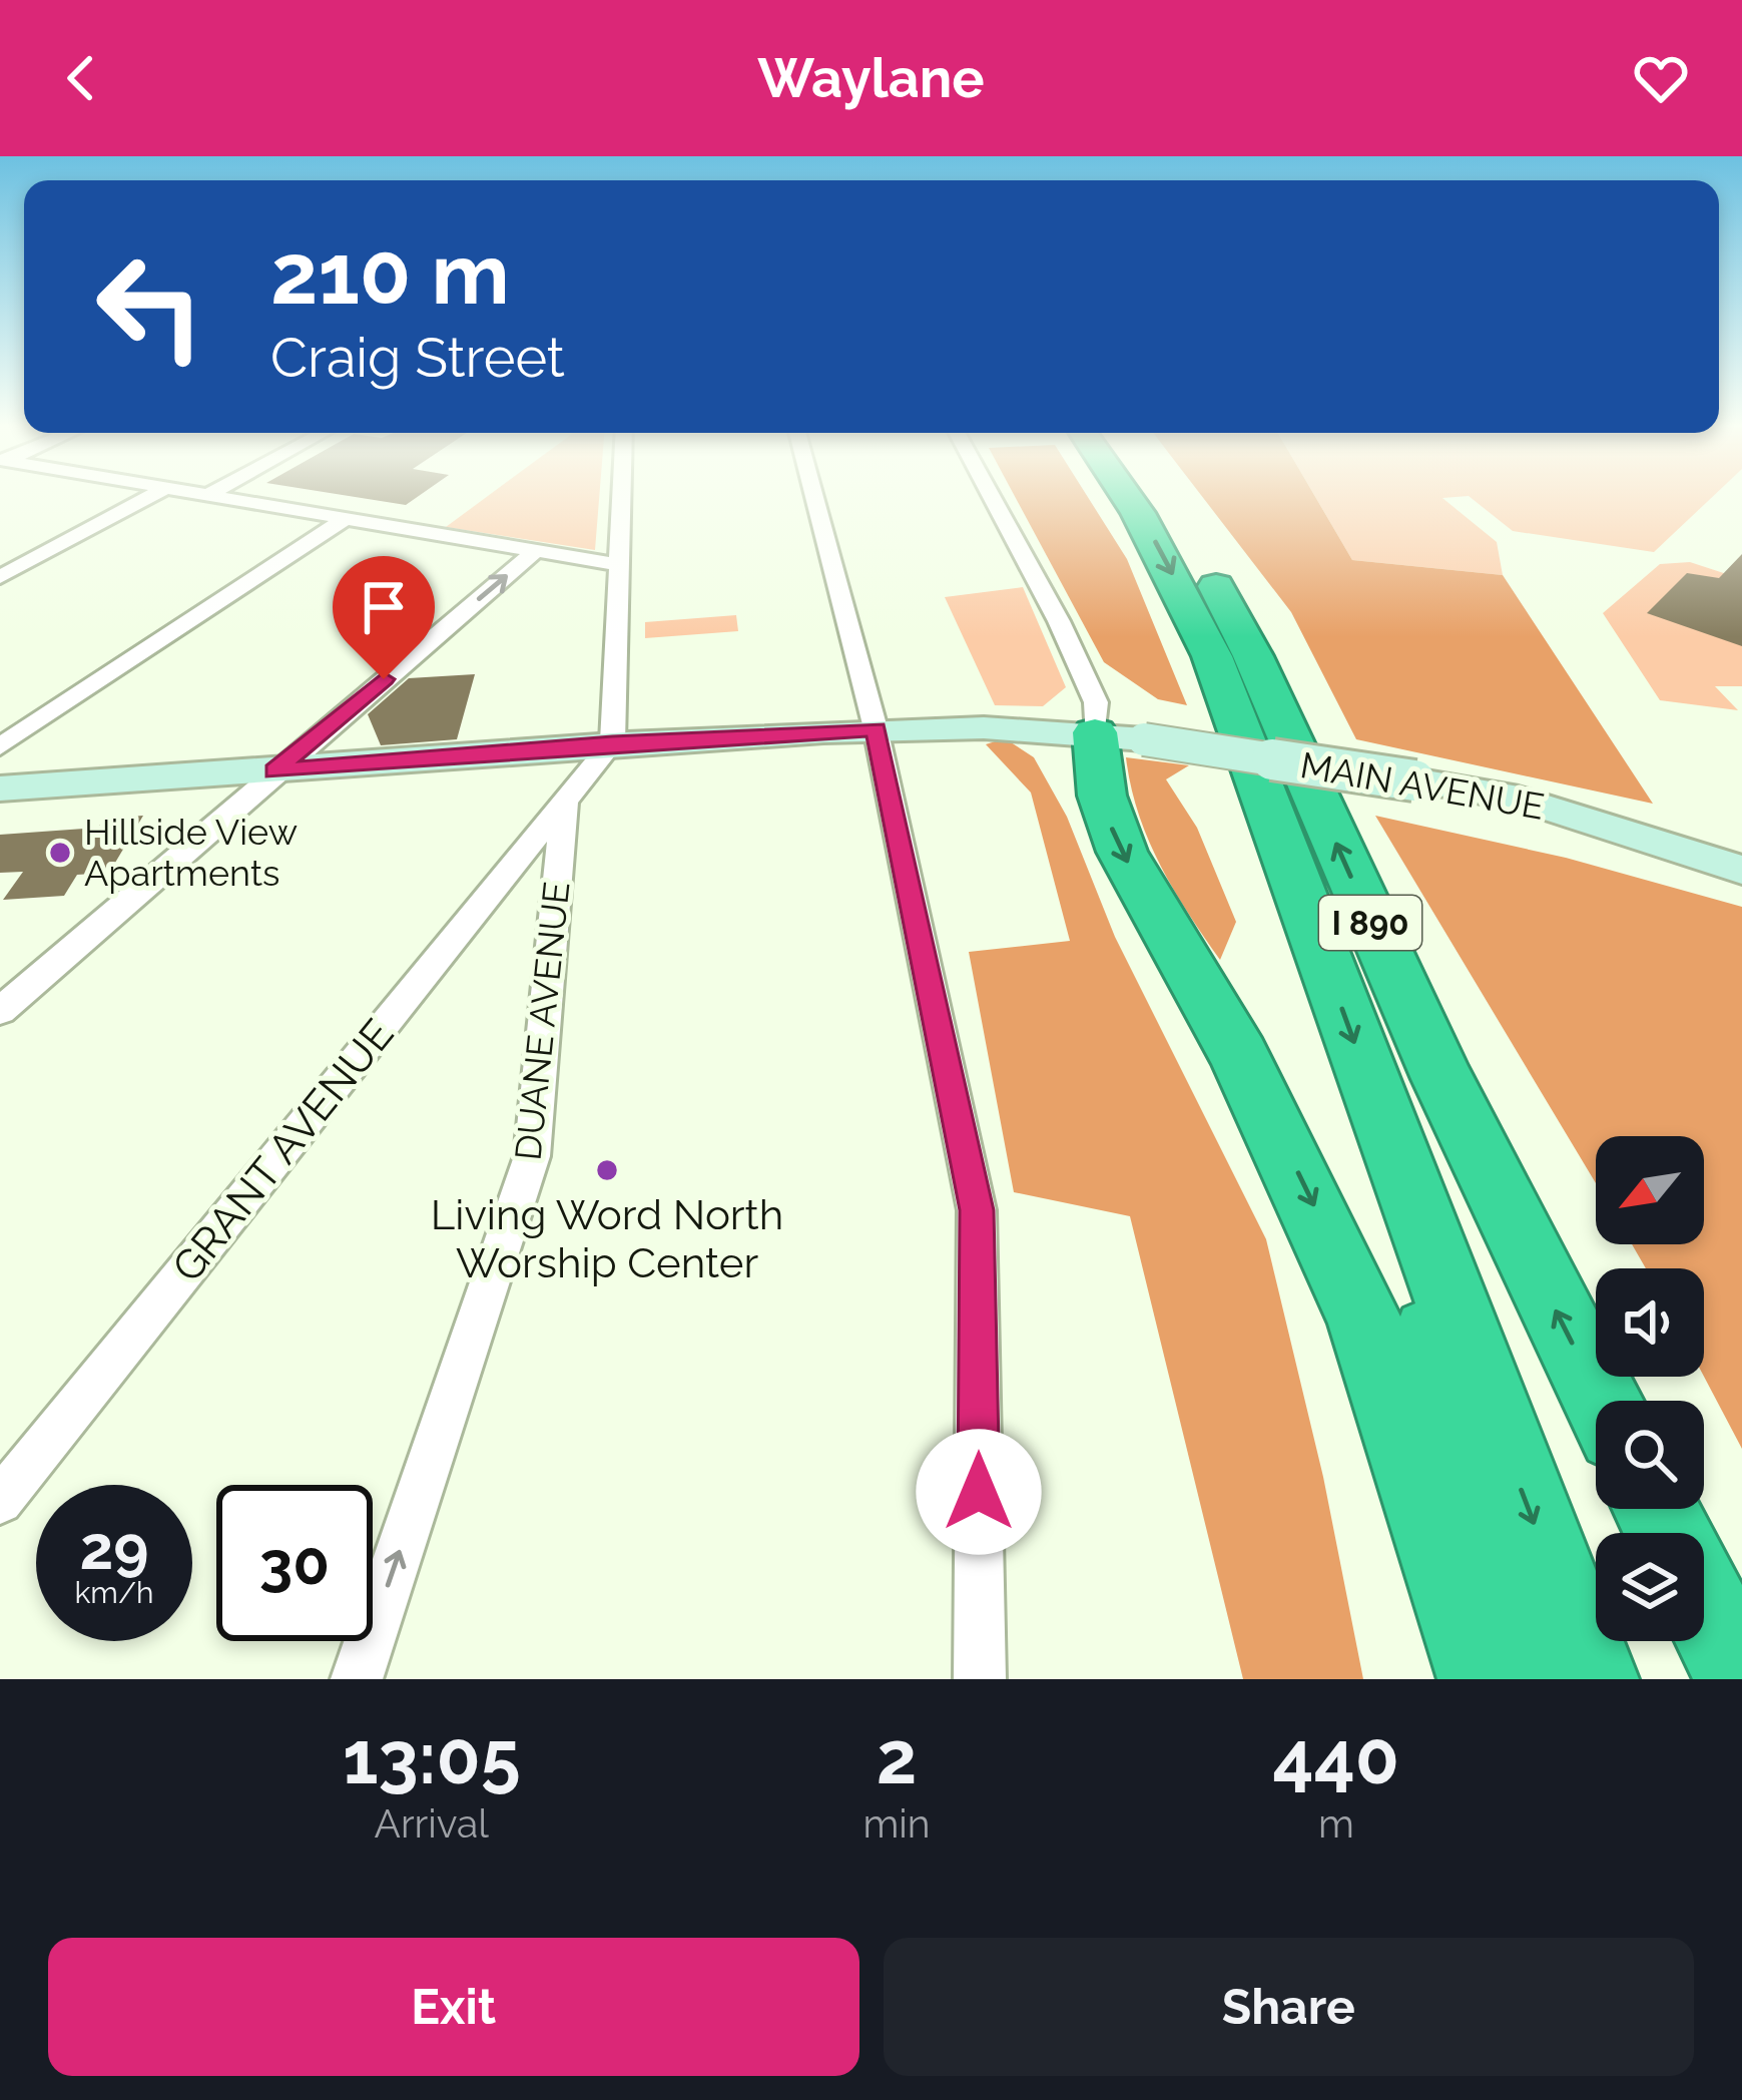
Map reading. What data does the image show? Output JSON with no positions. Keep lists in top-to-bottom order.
{
  "streets": {
    "highway": ["I 890"],
    "street": ["MAIN AVENUE", "DUANE AVENUE", "GRANT AVENUE"]
  },
  "crossings": [
    ["DUANE AVENUE", "GRANT AVENUE"]
  ],
  "one_way": ["DUANE AVENUE"],
  "places": ["Hillside View Apartments", "Living Word North Worship Center"],
  "north": "bottom left",
  "page": {
    "header": "Waylane",
    "turn": ["210 m", "Craig Street"],
    "speed": "29 km/h",
    "limit": "30",
    "eta": [
      "13:05",
      "Arrival",
      "2",
      "min",
      "440",
      "m"
    ],
    "buttons": ["Exit", "Share"]
  }
}
